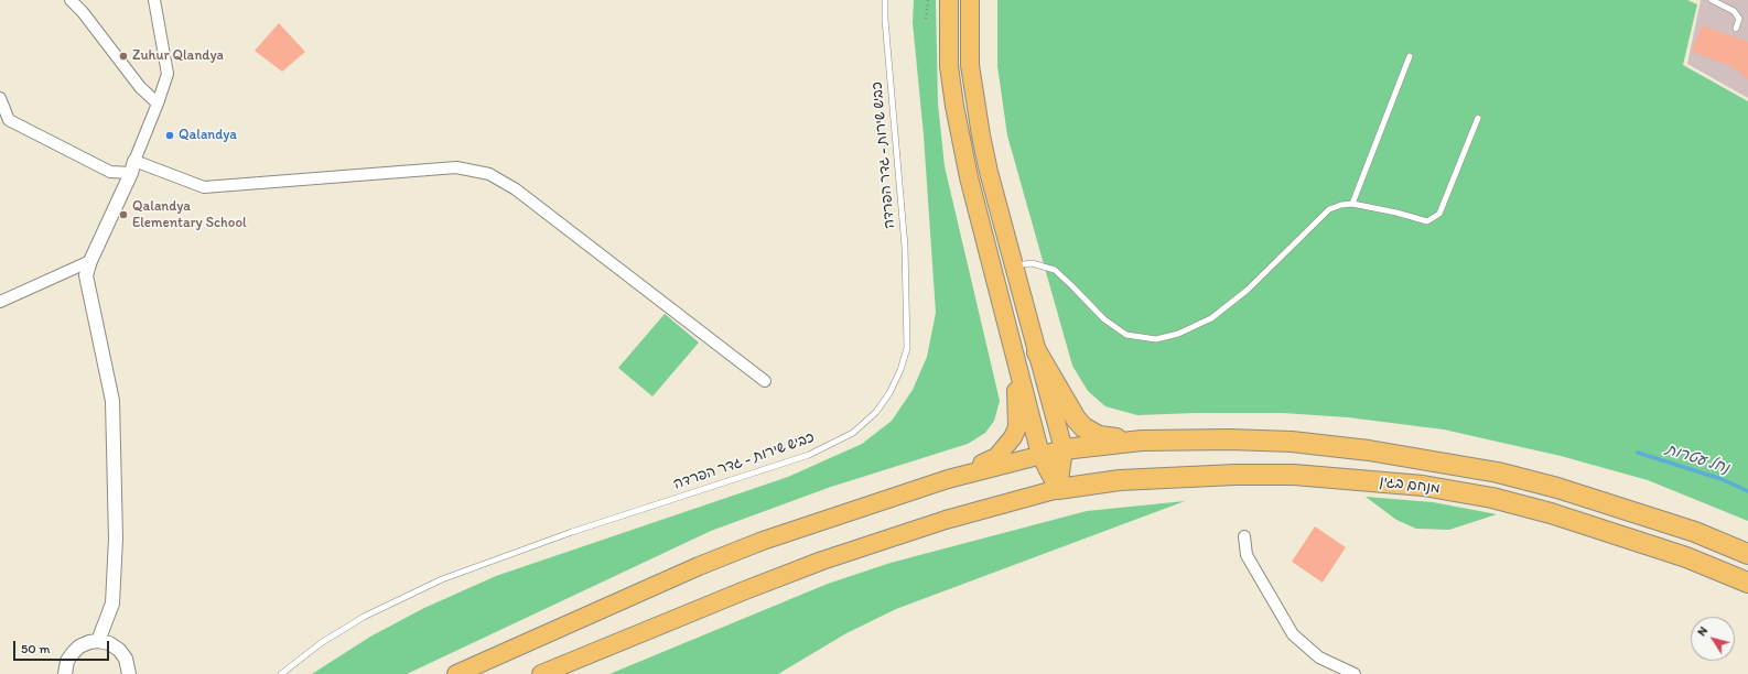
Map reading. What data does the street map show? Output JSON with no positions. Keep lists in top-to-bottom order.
{
  "streets": {
    "highway": ["מנחם בגין"],
    "lane": ["כביש שירות - גדר הפרדה"]
  },
  "water": ["נחל עטרות"],
  "places": ["Zuhur Qlandya", "Qalandya", "Qalandya Elementary School"],
  "scale_bar": "50 m",
  "north": "top left"
}
